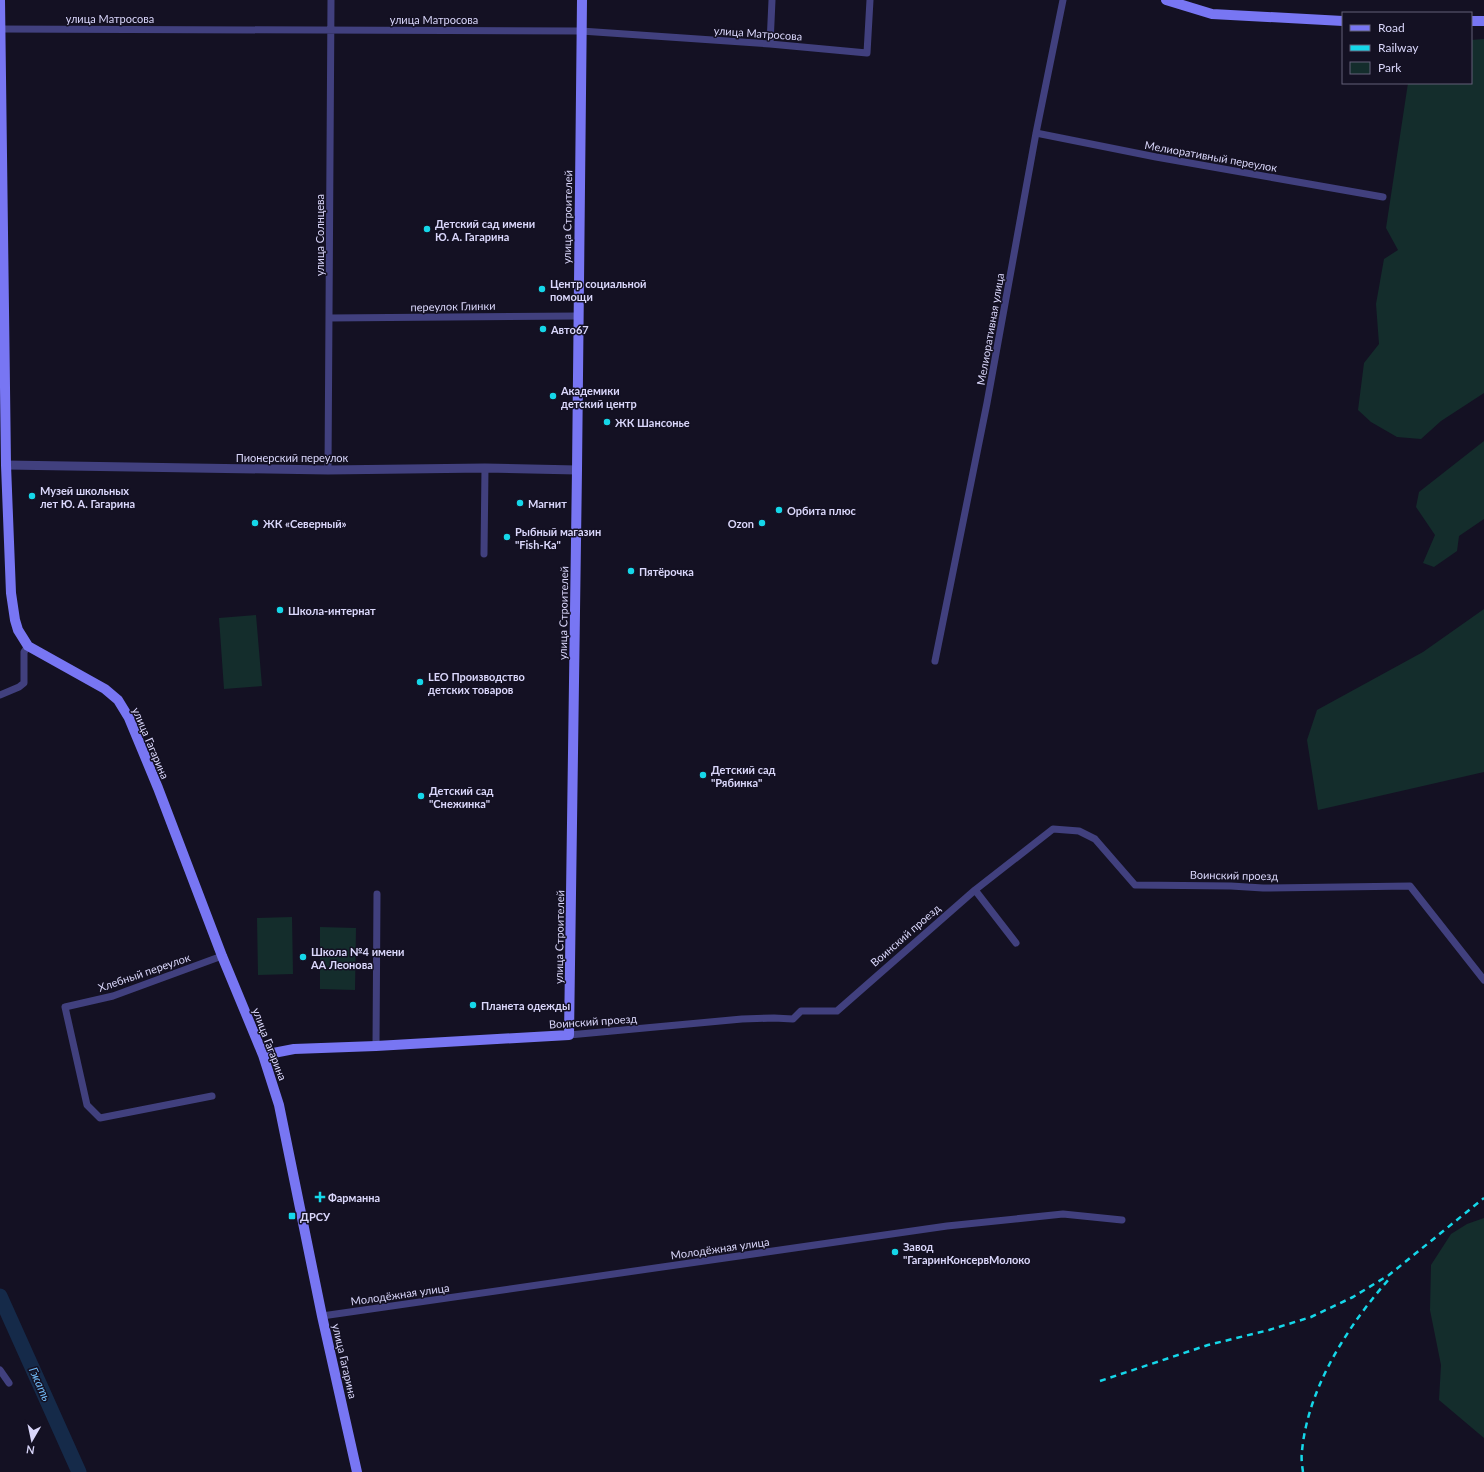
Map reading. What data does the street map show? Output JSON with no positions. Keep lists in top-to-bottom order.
{
  "streets": {
    "main road": ["улица Строителей", "улица Гагарина", "Воинский проезд"],
    "street": [
      "улица Матросова",
      "Мелиоративный переулок",
      "улица Солнцева",
      "переулок Глинки",
      "Мелиоративная улица",
      "Пионерский переулок",
      "Хлебный переулок",
      "Молодёжная улица"
    ]
  },
  "crossings": [
    ["улица Матросова", "улица Строителей"],
    ["улица Матросова", "улица Солнцева"],
    ["улица Матросова", "улица Гагарина"],
    ["Мелиоративный переулок", "Мелиоративная улица"],
    ["улица Строителей", "переулок Глинки"],
    ["улица Строителей", "Пионерский переулок"],
    ["улица Строителей", "Воинский проезд"],
    ["улица Солнцева", "переулок Глинки"],
    ["улица Солнцева", "Пионерский переулок"],
    ["Пионерский переулок", "улица Гагарина"],
    ["улица Гагарина", "Воинский проезд"],
    ["улица Гагарина", "Хлебный переулок"],
    ["улица Гагарина", "Молодёжная улица"]
  ],
  "water": ["Гжать"],
  "places": {
    "other": [
      "Детский сад имени Ю. А. Гагарина",
      "Центр социальной помощи",
      "Авто67",
      "Академики детский центр",
      "ЖК Шансонье",
      "Музей школьных лет Ю. А. Гагарина",
      "Магнит",
      "Орбита плюс",
      "ЖК «Северный»",
      "Ozon",
      "Рыбный магазин \"Fish-Ка\"",
      "Пятёрочка",
      "Школа-интернат",
      "LEO Производство детских товаров",
      "Детский сад \"Рябинка\"",
      "Детский сад \"Снежинка\"",
      "Школа №4 имени АА Леонова",
      "Планета одежды",
      "Завод \"ГагаринКонсервМолоко"
    ],
    "health": ["Фарманна"],
    "transit": ["ДРСУ"]
  },
  "legend": ["Road", "Railway", "Park"],
  "north": "bottom"
}
